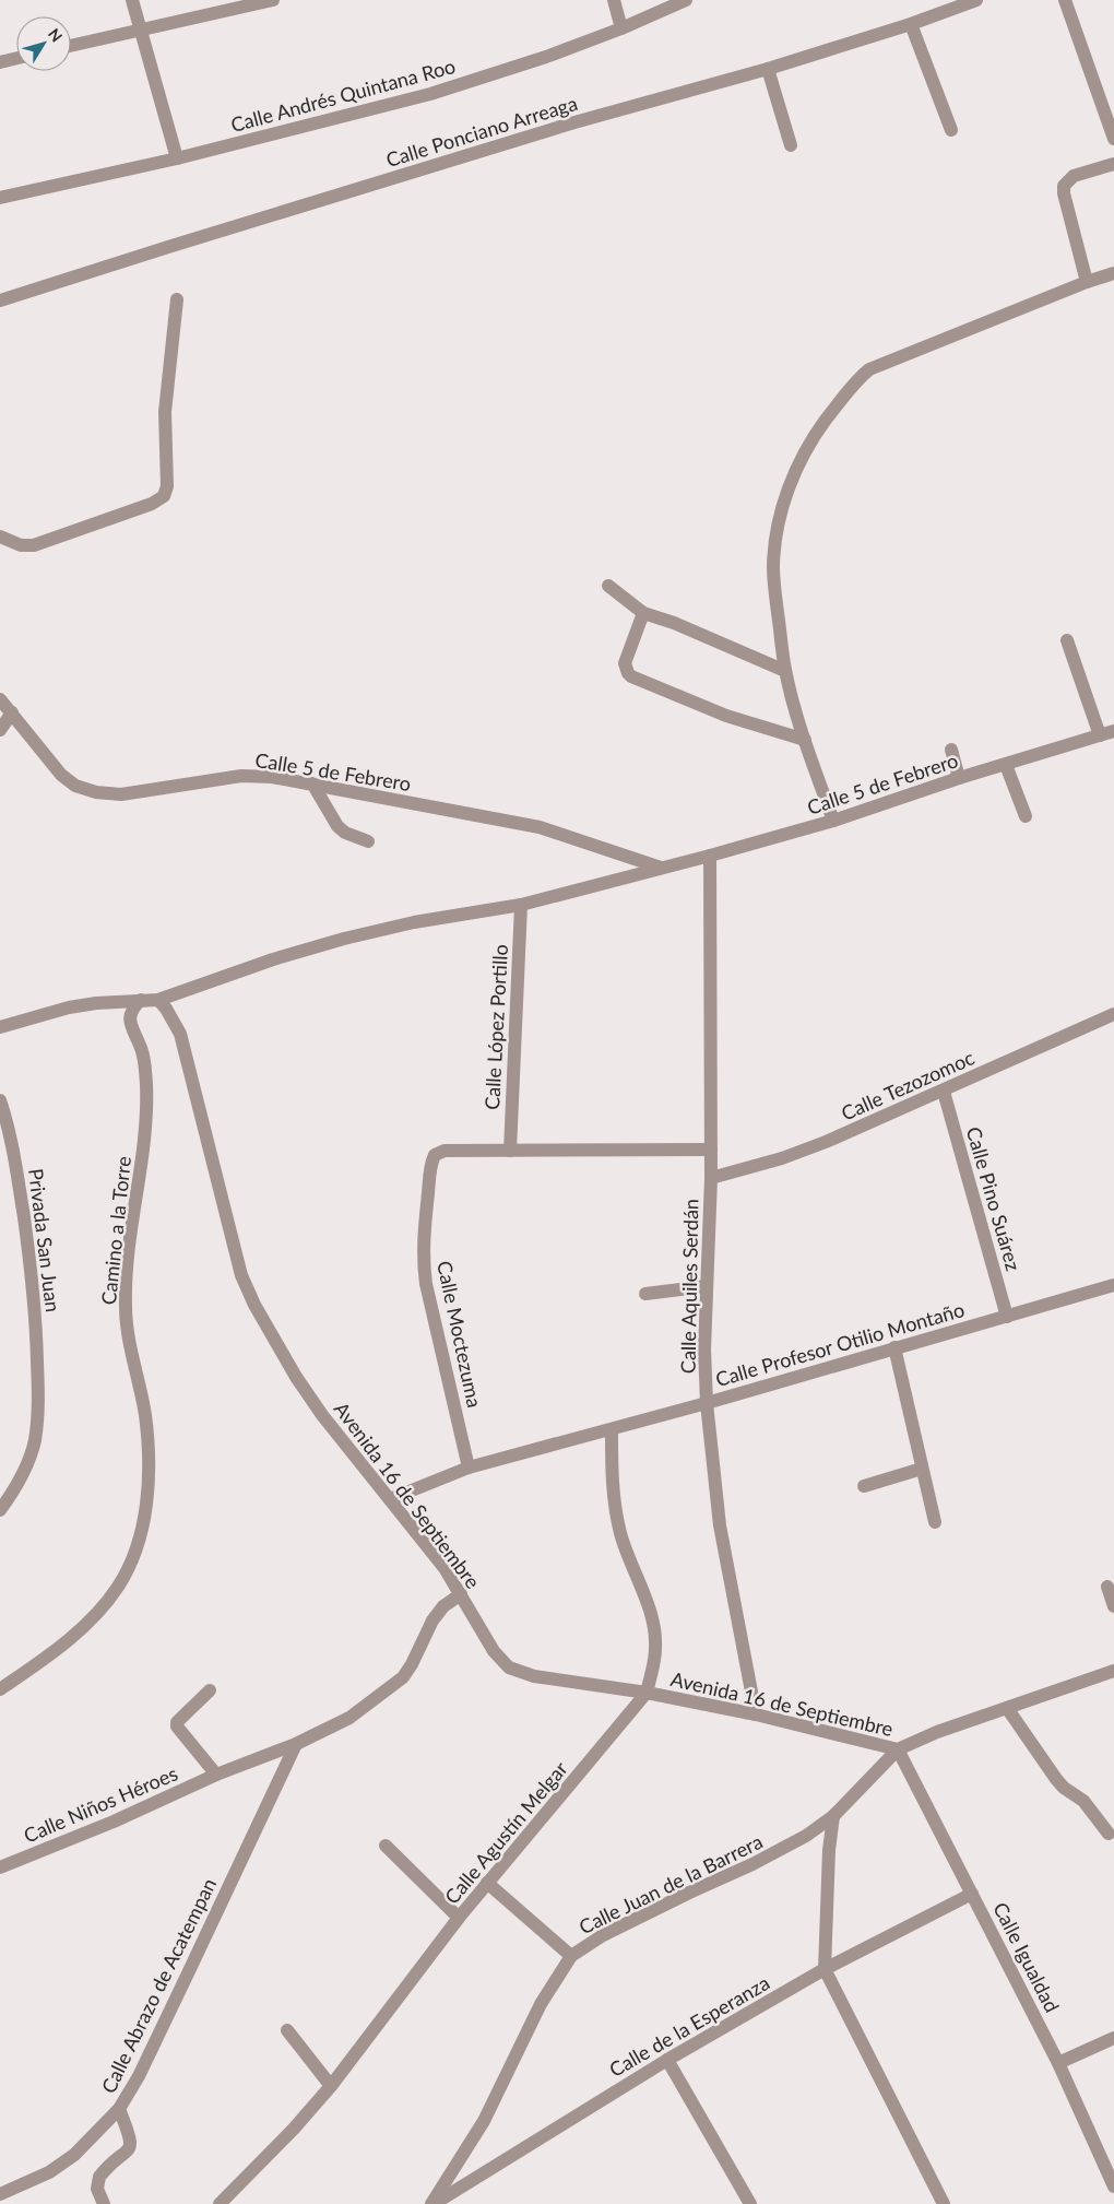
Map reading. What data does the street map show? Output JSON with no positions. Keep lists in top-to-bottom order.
{
  "streets": {
    "street": [
      "Calle Andrés Quintana Roo",
      "Calle Ponciano Arreaga",
      "Calle 5 de Febrero",
      "Calle López Portillo",
      "Calle Tezozomoc",
      "Calle Pino Suárez",
      "Camino a la Torre",
      "Privada San Juan",
      "Calle Aquiles Serdán",
      "Calle Moctezuma",
      "Calle Profesor Otilio Montaño",
      "Avenida 16 de Septiembre",
      "Calle Niños Héroes",
      "Calle Agustín Melgar",
      "Calle Juan de la Barrera",
      "Calle Igualdad",
      "Calle Abrazo de Acatempan",
      "Calle de la Esperanza"
    ]
  },
  "crossings": [
    ["Calle 5 de Febrero", "Calle López Portillo"],
    ["Calle 5 de Febrero", "Camino a la Torre"],
    ["Calle 5 de Febrero", "Calle Aquiles Serdán"],
    ["Calle 5 de Febrero", "Avenida 16 de Septiembre"],
    ["Calle López Portillo", "Calle Moctezuma"],
    ["Calle Tezozomoc", "Calle Pino Suárez"],
    ["Calle Tezozomoc", "Calle Aquiles Serdán"],
    ["Calle Pino Suárez", "Calle Profesor Otilio Montaño"],
    ["Calle Aquiles Serdán", "Calle Profesor Otilio Montaño"],
    ["Calle Aquiles Serdán", "Avenida 16 de Septiembre"],
    ["Calle Moctezuma", "Calle Profesor Otilio Montaño"],
    ["Calle Profesor Otilio Montaño", "Avenida 16 de Septiembre"],
    ["Calle Profesor Otilio Montaño", "Calle Agustín Melgar"],
    ["Avenida 16 de Septiembre", "Calle Niños Héroes"],
    ["Avenida 16 de Septiembre", "Calle Agustín Melgar"],
    ["Avenida 16 de Septiembre", "Calle Juan de la Barrera"],
    ["Avenida 16 de Septiembre", "Calle Igualdad"],
    ["Calle Niños Héroes", "Calle Abrazo de Acatempan"],
    ["Calle Juan de la Barrera", "Calle Igualdad"],
    ["Calle Juan de la Barrera", "Calle de la Esperanza"],
    ["Calle Igualdad", "Calle de la Esperanza"]
  ],
  "north": "top right"
}
